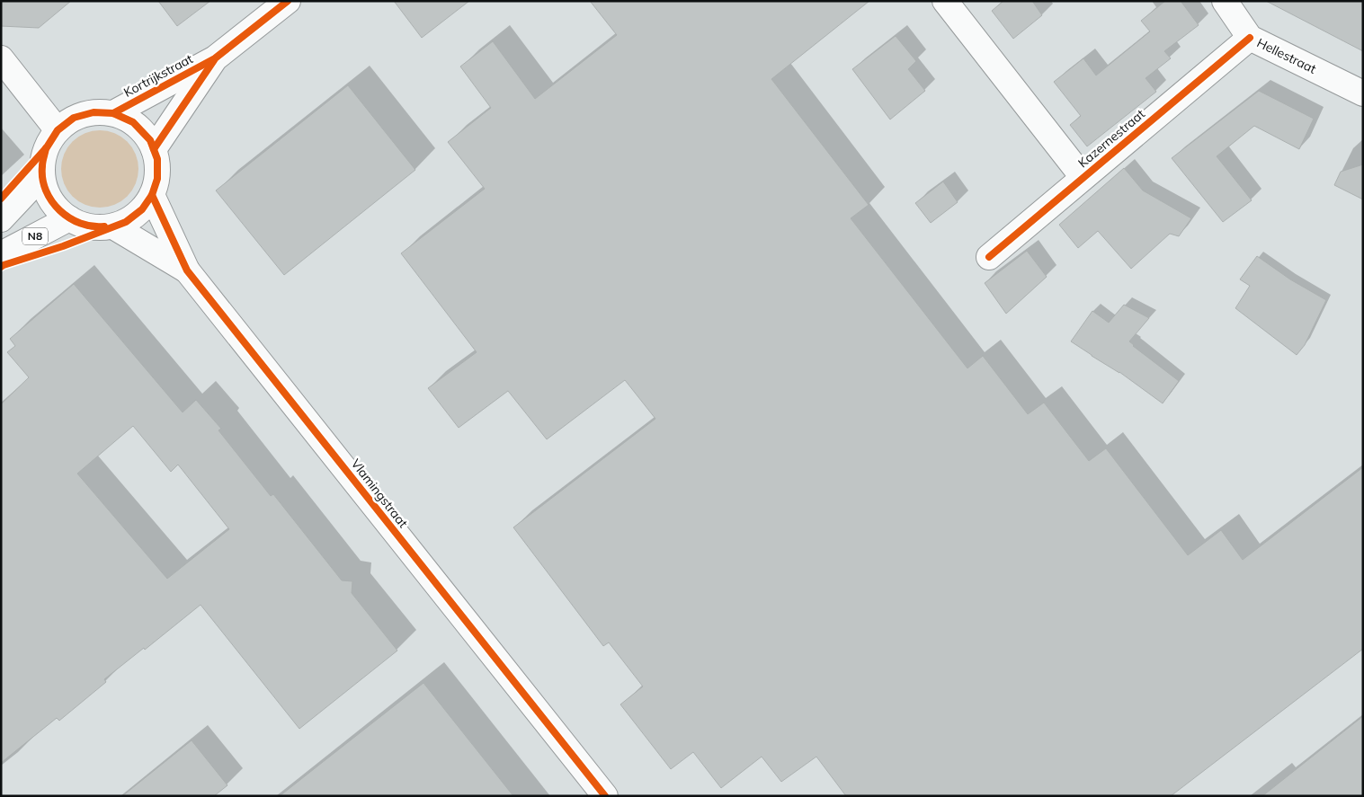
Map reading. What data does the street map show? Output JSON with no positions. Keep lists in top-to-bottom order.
{
  "streets": {
    "street": [
      "Hellestraat",
      "Kortrijkstraat",
      "Kazernestraat",
      "N8",
      "Vlamingstraat"
    ]
  },
  "crossings": [
    ["Hellestraat", "Kazernestraat"],
    ["Kortrijkstraat", "N8"],
    ["Kortrijkstraat", "Vlamingstraat"],
    ["N8", "Vlamingstraat"]
  ]
}
